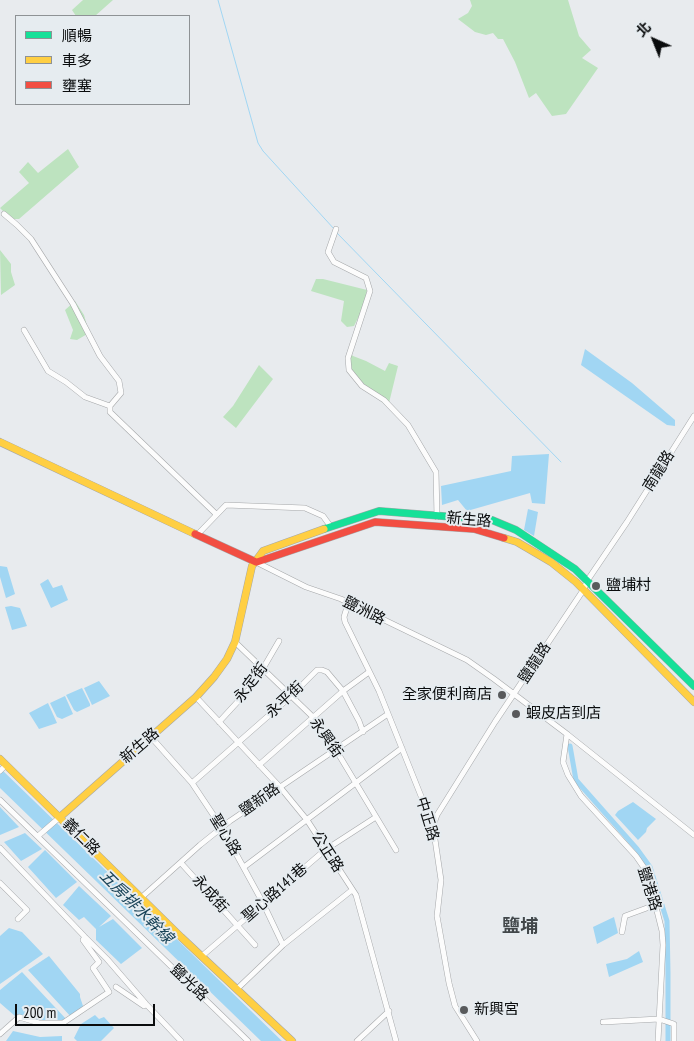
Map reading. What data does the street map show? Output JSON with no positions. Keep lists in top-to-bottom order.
{
  "streets": {
    "street": [
      "南龍路",
      "新生路",
      "鹽洲路",
      "鹽龍路",
      "永定街",
      "永平街",
      "永興街",
      "鹽新路",
      "中正路",
      "聖心路",
      "義仁路",
      "公正路",
      "鹽港路",
      "聖心路141巷",
      "永成街",
      "鹽光路"
    ]
  },
  "crossings": [
    ["南龍路", "鹽龍路"],
    ["新生路", "鹽洲路"],
    ["新生路", "鹽龍路"],
    ["新生路", "永興街"],
    ["新生路", "聖心路"],
    ["新生路", "義仁路"],
    ["新生路", "公正路"],
    ["新生路", "鹽光路"],
    ["鹽洲路", "鹽龍路"],
    ["鹽洲路", "中正路"],
    ["鹽洲路", "鹽港路"],
    ["鹽龍路", "中正路"],
    ["永定街", "永興街"],
    ["永定街", "公正路"],
    ["永平街", "永興街"],
    ["永平街", "鹽新路"],
    ["永平街", "聖心路"],
    ["永平街", "公正路"],
    ["永興街", "鹽新路"],
    ["永興街", "聖心路141巷"],
    ["鹽新路", "中正路"],
    ["鹽新路", "聖心路"],
    ["鹽新路", "義仁路"],
    ["鹽新路", "公正路"],
    ["鹽新路", "永成街"],
    ["聖心路", "聖心路141巷"],
    ["義仁路", "聖心路141巷"],
    ["公正路", "聖心路141巷"],
    ["聖心路141巷", "永成街"]
  ],
  "districts": ["鹽埔"],
  "water": ["五房排水幹線"],
  "places": [
    "鹽埔村",
    "全家便利商店",
    "蝦皮店到店",
    "新興宮"
  ],
  "legend": ["順暢", "車多", "壅塞"],
  "scale_bar": "200 m",
  "north": "top left"
}
